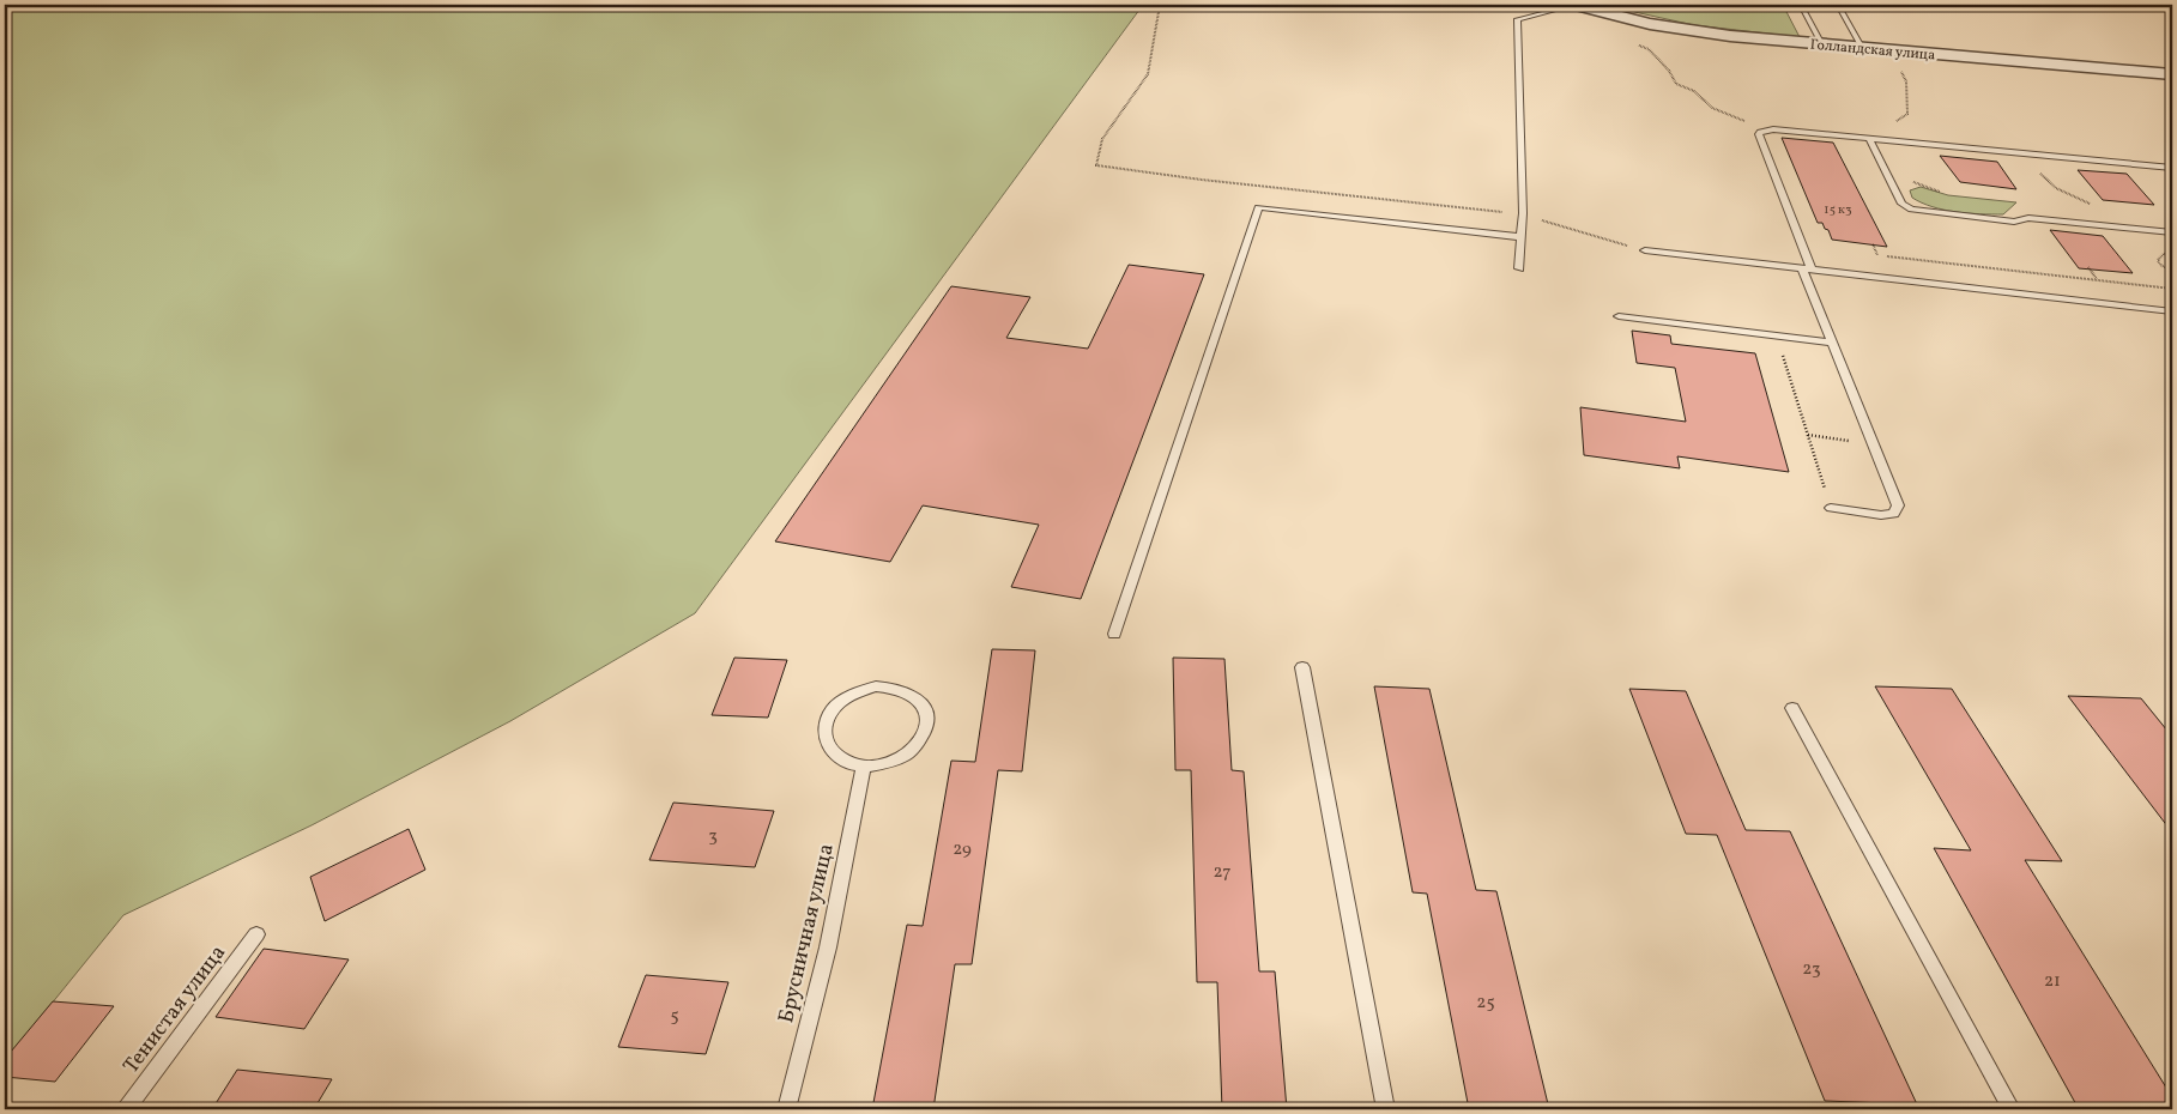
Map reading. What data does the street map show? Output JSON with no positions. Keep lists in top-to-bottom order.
{
  "streets": {
    "street": ["Голландская улица"],
    "lane": ["Брусничная улица", "Тенистая улица"]
  },
  "house_numbers": [
    "15 к3",
    "3",
    "29",
    "27",
    "23",
    "21",
    "25",
    "5"
  ]
}
